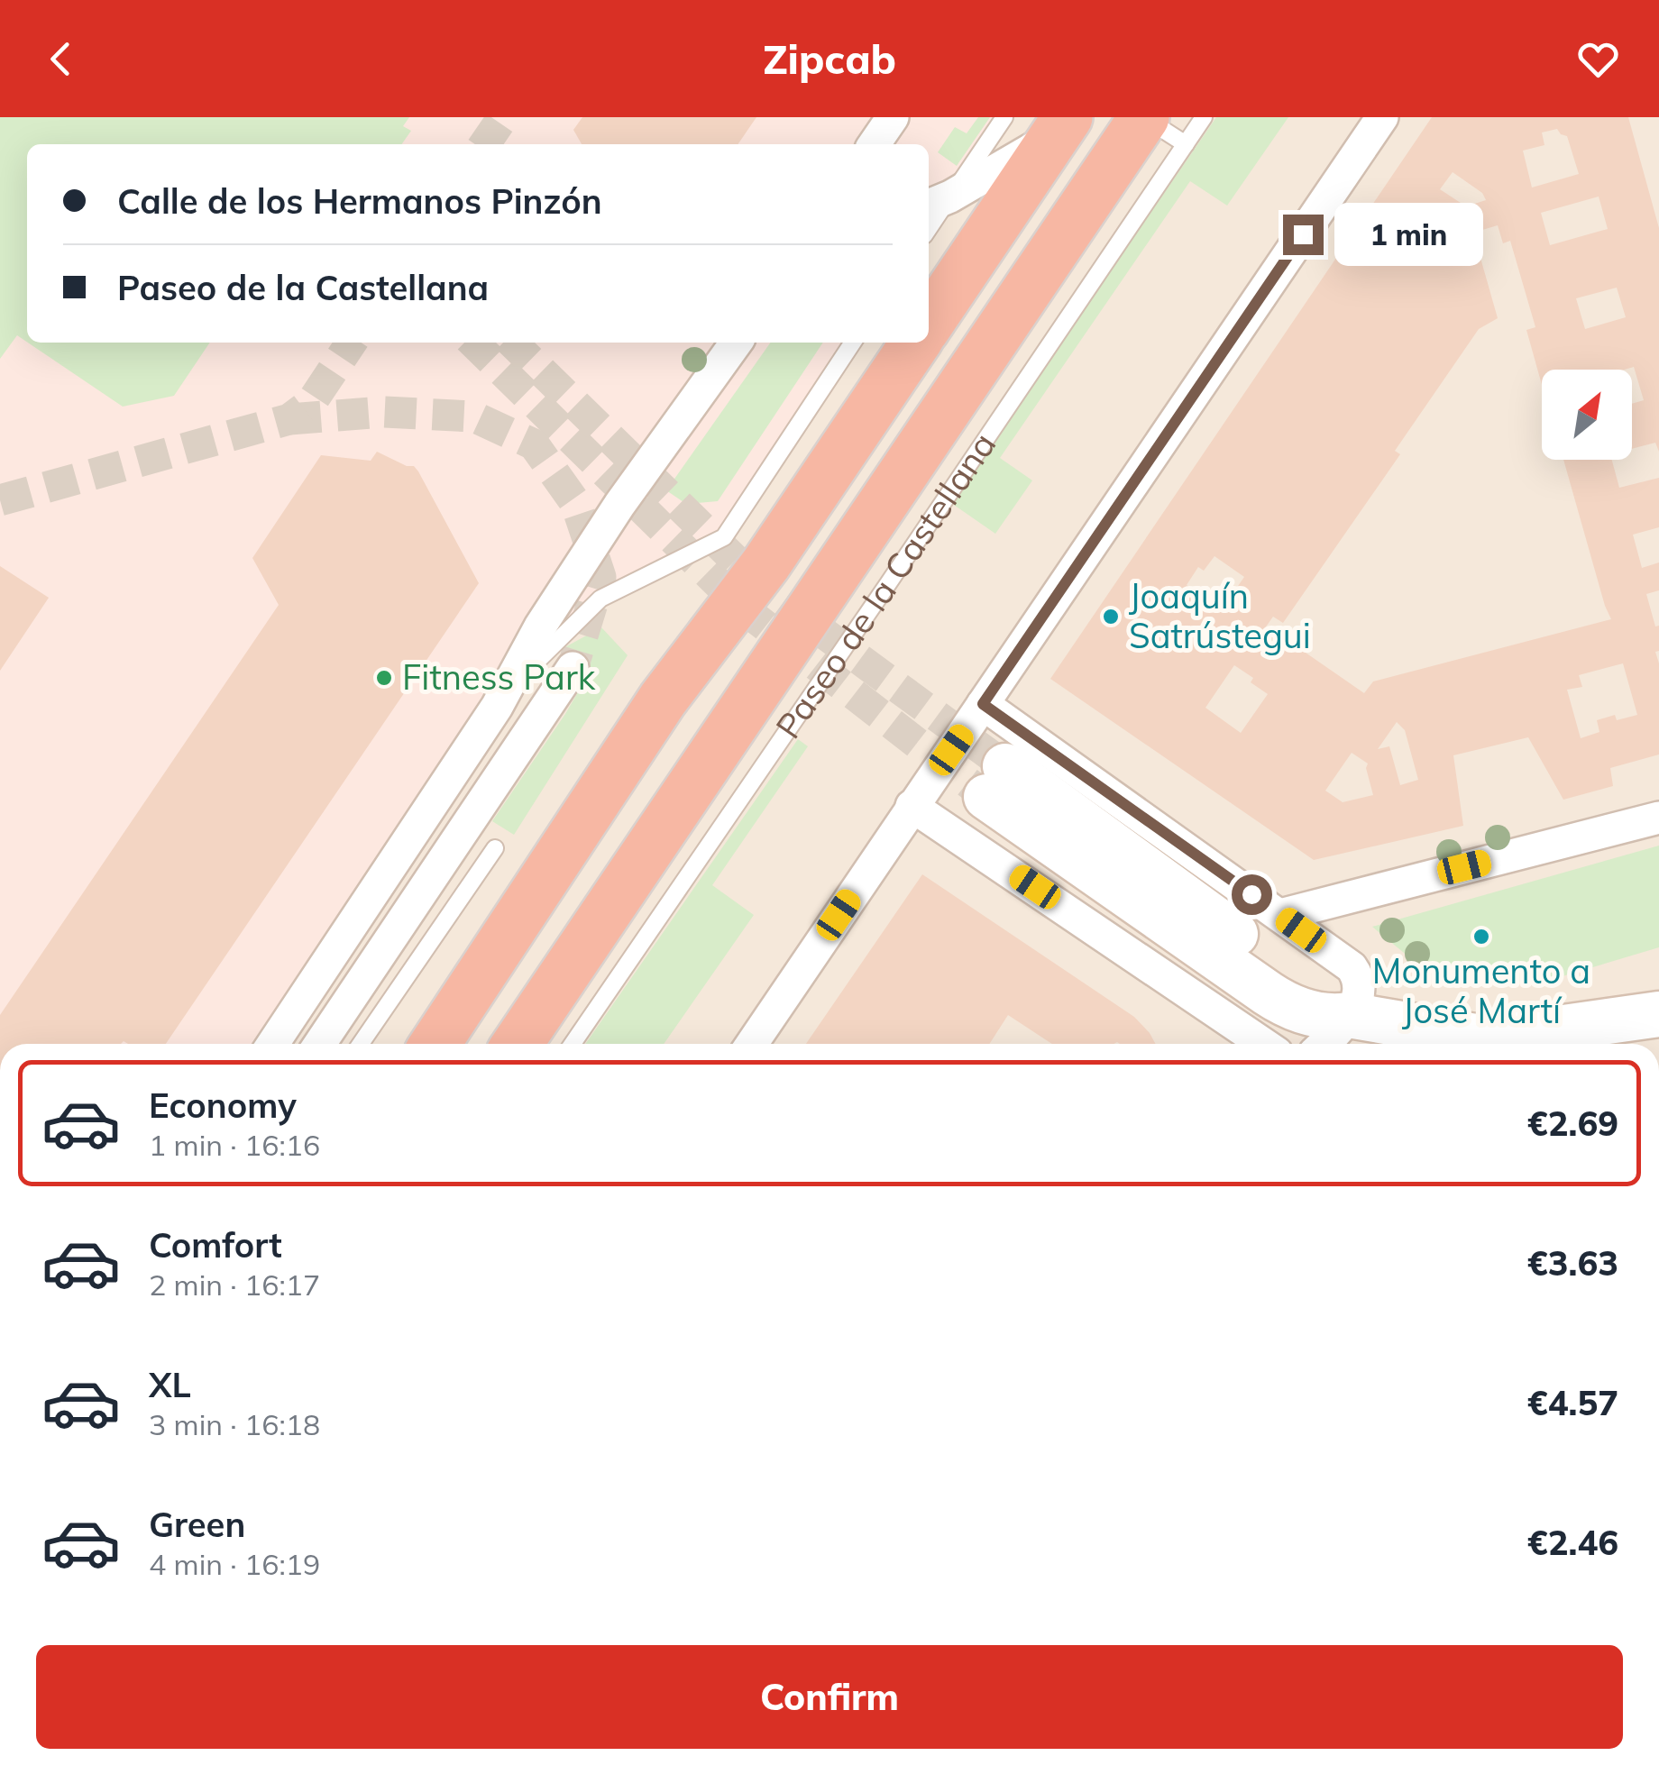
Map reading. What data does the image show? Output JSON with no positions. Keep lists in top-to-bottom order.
{
  "streets": {
    "highway": ["Paseo de la Castellana"]
  },
  "places": ["Joaquín Satrústegui", "Fitness Park", "Monumento a José Martí"],
  "north": "top right",
  "page": {
    "header": "Zipcab",
    "banner": ["Calle de los Hermanos Pinzón", "Paseo de la Castellana"],
    "bubble": "1 min",
    "list": [
      {
        "name": "Economy",
        "note": "1 min · 16:16",
        "value": "€2.69"
      },
      {
        "name": "Comfort",
        "note": "2 min · 16:17",
        "value": "€3.63"
      },
      {
        "name": "XL",
        "note": "3 min · 16:18",
        "value": "€4.57"
      },
      {
        "name": "Green",
        "note": "4 min · 16:19",
        "value": "€2.46"
      }
    ],
    "buttons": "Confirm"
  }
}
